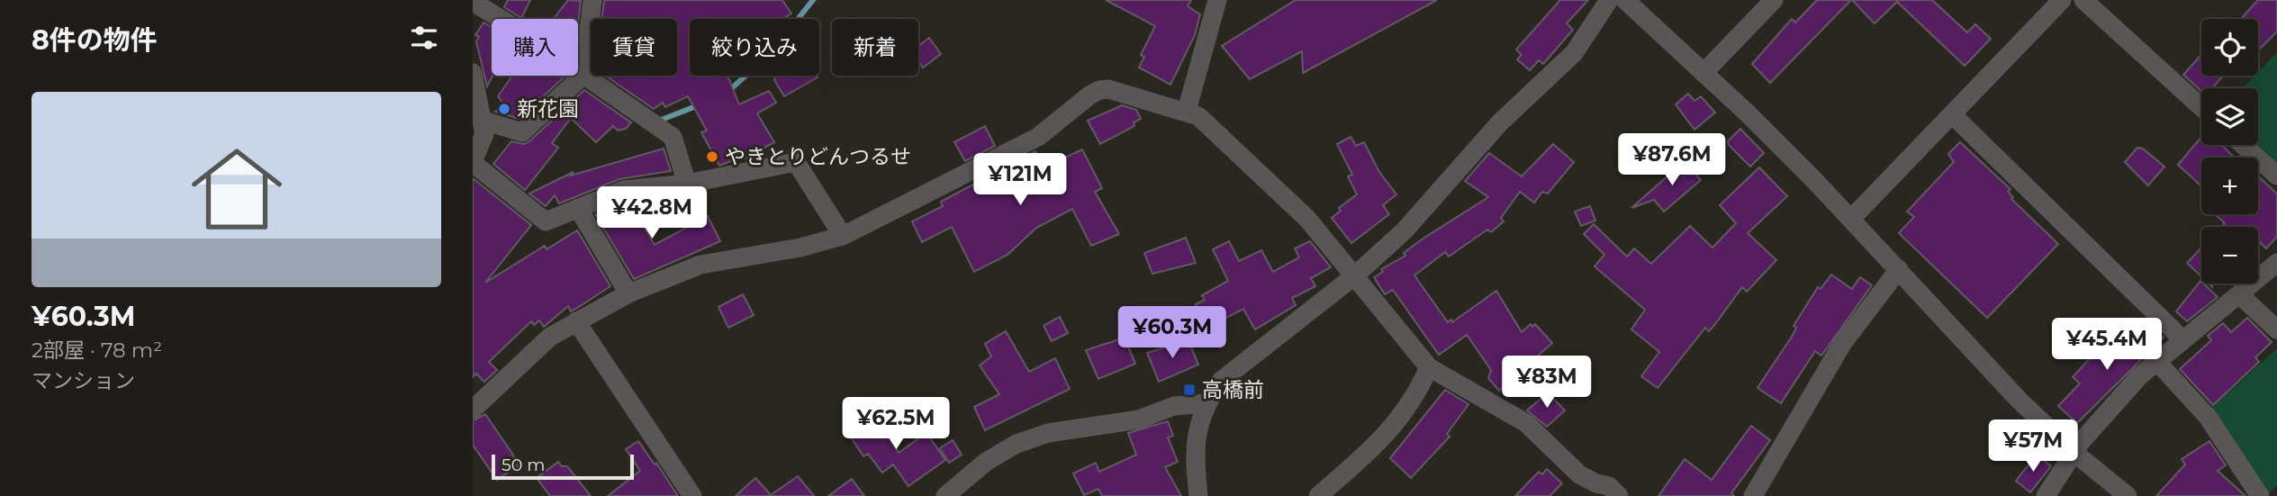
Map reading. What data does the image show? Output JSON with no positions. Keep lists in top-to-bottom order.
{
  "places": {
    "other": ["新花園", "やきとりどんつるせ"],
    "transit": ["高橋前"]
  },
  "scale_bar": "50 m",
  "page": {
    "heading": "8件の物件",
    "map_buttons": ["+", "−"],
    "chip": [
      "購入",
      "賃貸",
      "絞り込み",
      "新着"
    ],
    "list": [
      {
        "name": "¥60.3M",
        "note": "2部屋 · 78 m² · マンション"
      }
    ],
    "price": [
      "¥87.6M",
      "¥121M",
      "¥42.8M",
      "¥60.3M",
      "¥45.4M",
      "¥83M",
      "¥62.5M",
      "¥57M"
    ],
    "scale": "50 m"
  }
}
